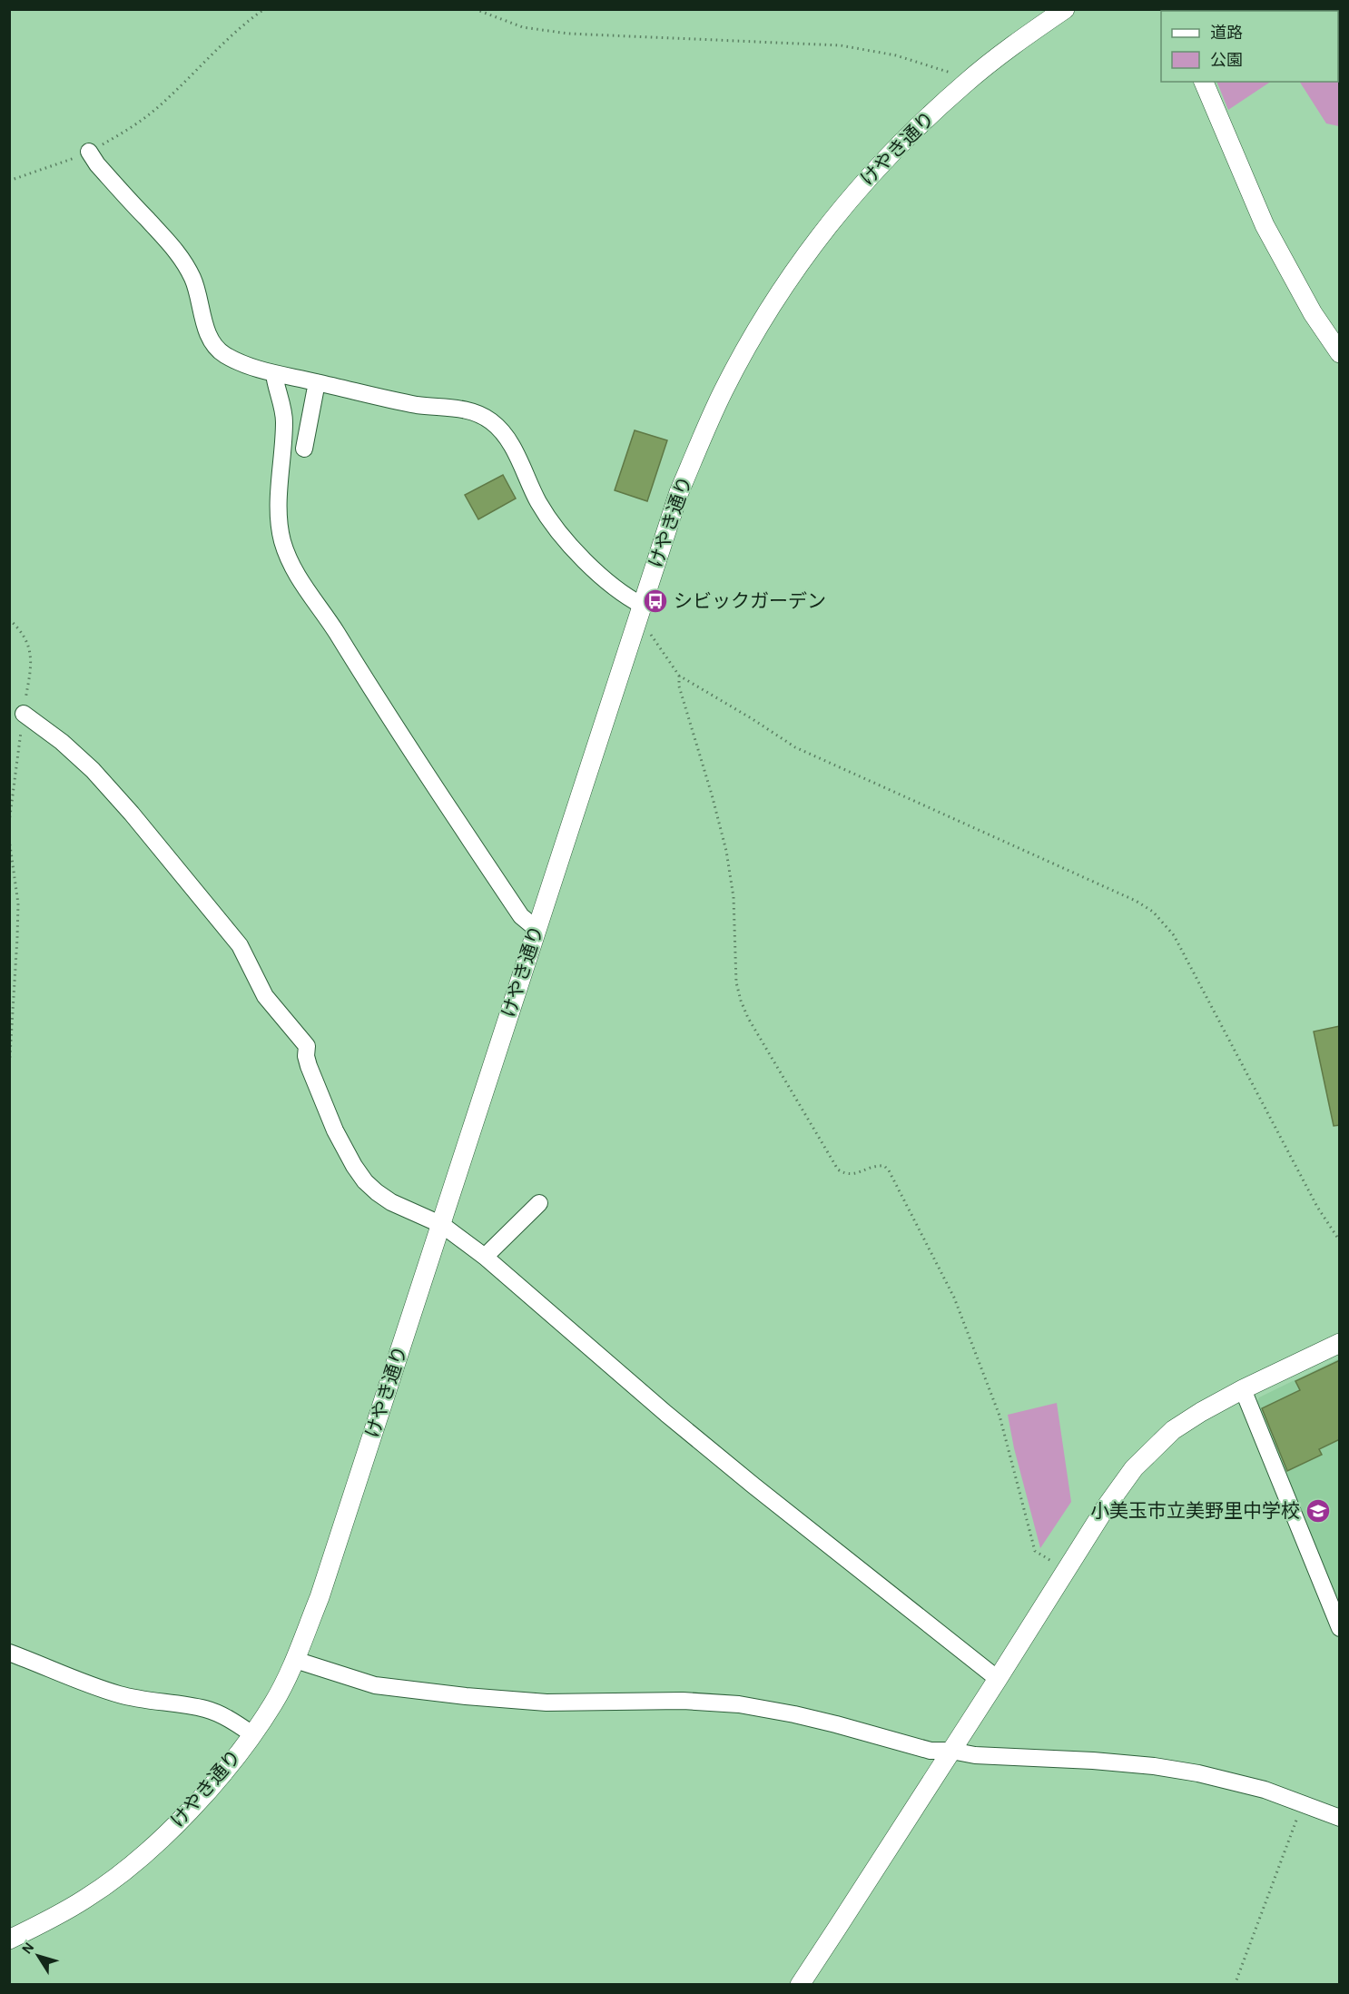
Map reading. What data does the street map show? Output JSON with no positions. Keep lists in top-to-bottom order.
{
  "streets": {
    "street": ["けやき通り"]
  },
  "places": {
    "bus stop": ["シビックガーデン"],
    "school or university": ["小美玉市立美野里中学校"]
  },
  "legend": ["道路", "公園"],
  "north": "top left"
}
